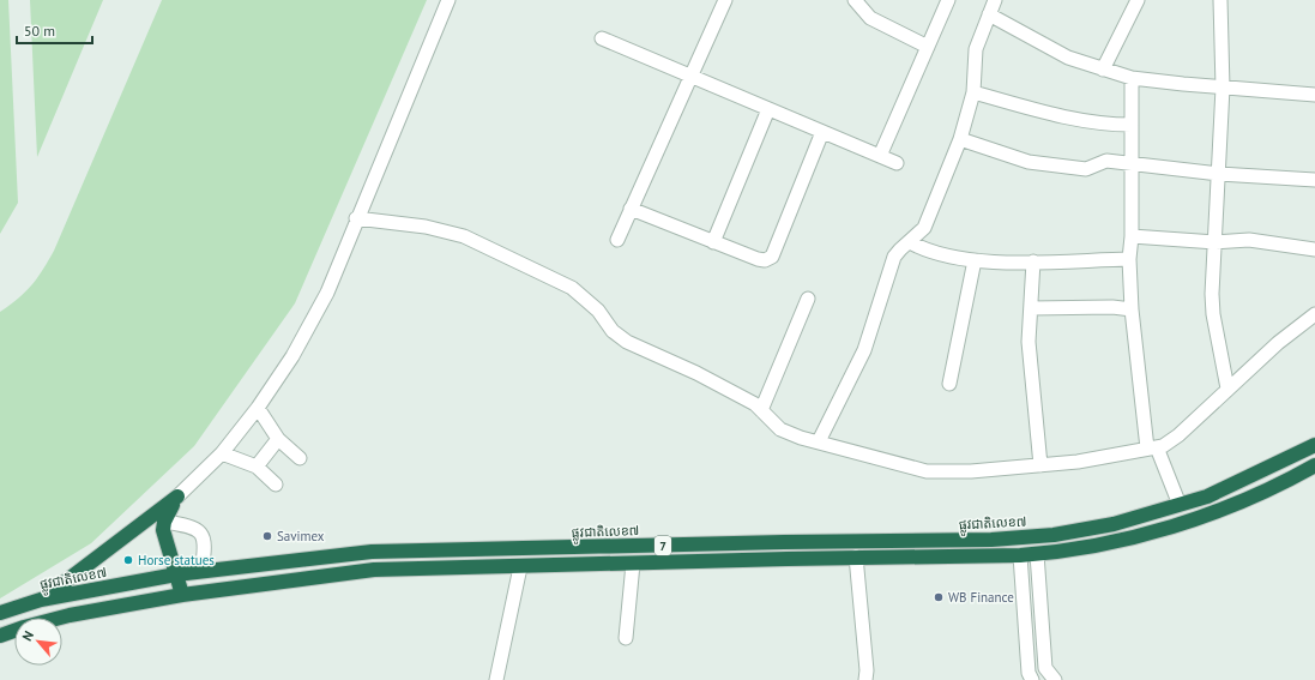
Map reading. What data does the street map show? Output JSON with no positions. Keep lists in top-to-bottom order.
{
  "streets": {
    "highway": ["ផ្លូវជាតិលេខ៧", "7"]
  },
  "places": ["Savimex", "Horse statues", "WB Finance"],
  "scale_bar": "50 m",
  "north": "top left"
}
